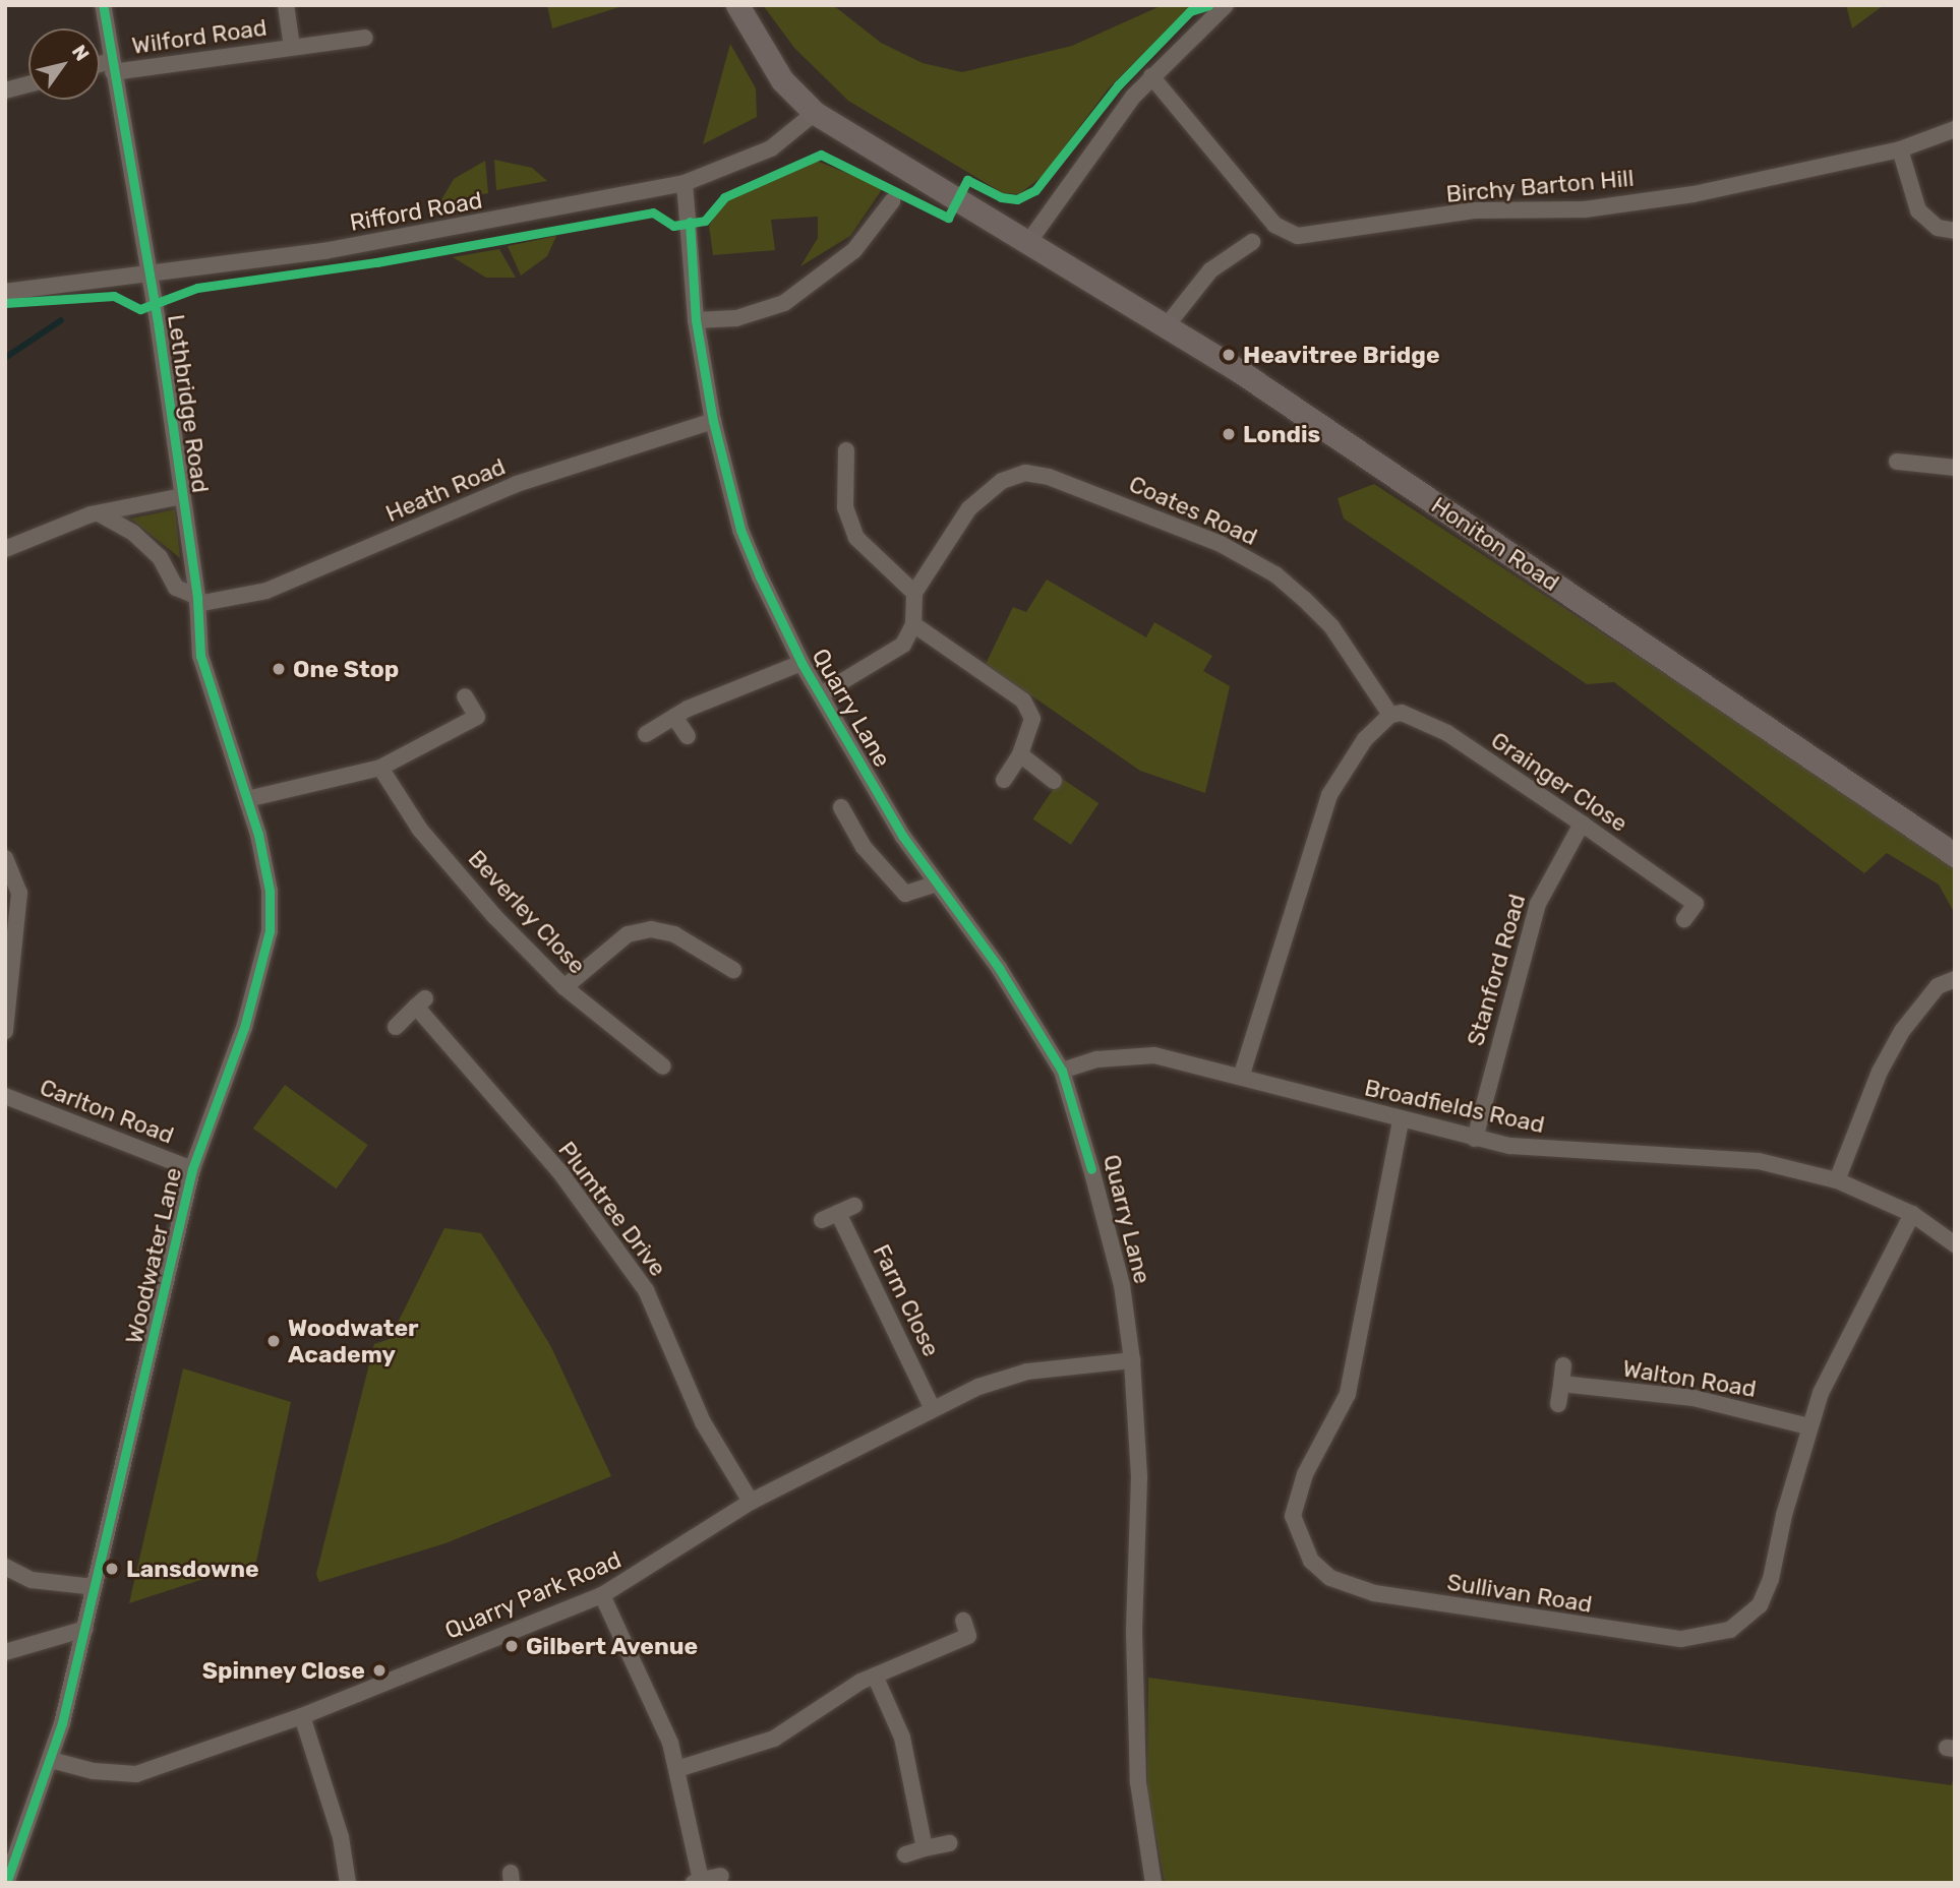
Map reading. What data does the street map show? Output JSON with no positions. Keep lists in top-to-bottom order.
{
  "streets": {
    "main road": ["Honiton Road"],
    "street": [
      "Wilford Road",
      "Birchy Barton Hill",
      "Rifford Road",
      "Lethbridge Road",
      "Heath Road",
      "Coates Road",
      "Quarry Lane",
      "Grainger Close",
      "Beverley Close",
      "Stanford Road",
      "Broadfields Road",
      "Carlton Road",
      "Plumtree Drive",
      "Woodwater Lane",
      "Farm Close",
      "Walton Road",
      "Sullivan Road",
      "Quarry Park Road"
    ]
  },
  "crossings": [
    ["Wilford Road", "Lethbridge Road"],
    ["Rifford Road", "Lethbridge Road"],
    ["Rifford Road", "Honiton Road"],
    ["Rifford Road", "Quarry Lane"],
    ["Lethbridge Road", "Heath Road"],
    ["Lethbridge Road", "Woodwater Lane"],
    ["Heath Road", "Quarry Lane"],
    ["Heath Road", "Woodwater Lane"],
    ["Coates Road", "Grainger Close"],
    ["Quarry Lane", "Broadfields Road"],
    ["Quarry Lane", "Quarry Park Road"],
    ["Grainger Close", "Stanford Road"],
    ["Stanford Road", "Broadfields Road"],
    ["Broadfields Road", "Sullivan Road"],
    ["Carlton Road", "Woodwater Lane"],
    ["Plumtree Drive", "Quarry Park Road"],
    ["Woodwater Lane", "Quarry Park Road"],
    ["Farm Close", "Quarry Park Road"],
    ["Walton Road", "Sullivan Road"]
  ],
  "places": [
    "Heavitree Bridge",
    "Londis",
    "One Stop",
    "Woodwater Academy",
    "Lansdowne",
    "Gilbert Avenue",
    "Spinney Close"
  ],
  "north": "top right"
}
